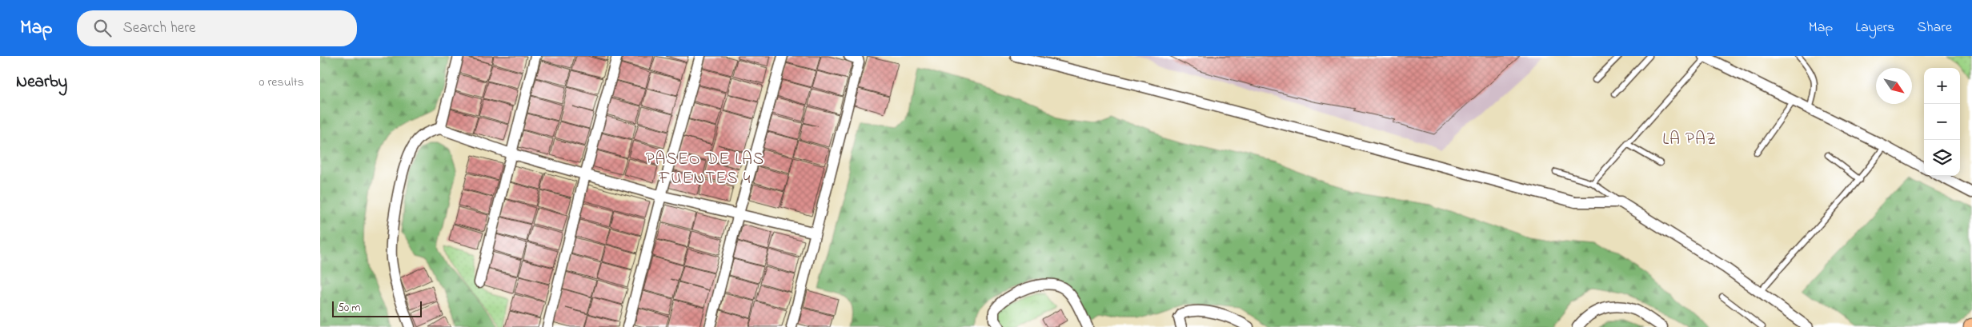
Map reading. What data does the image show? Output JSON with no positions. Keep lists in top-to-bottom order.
{
  "districts": ["LA PAZ", "PASEO DE LAS FUENTES 4"],
  "scale_bar": "50 m",
  "north": "bottom right",
  "page": {
    "header": "Map",
    "search": "Search here",
    "nav": ["Map", "Layers", "Share"],
    "heading": ["Nearby", "0 results"],
    "map_buttons": ["+", "−"],
    "scale": "50 m"
  }
}
